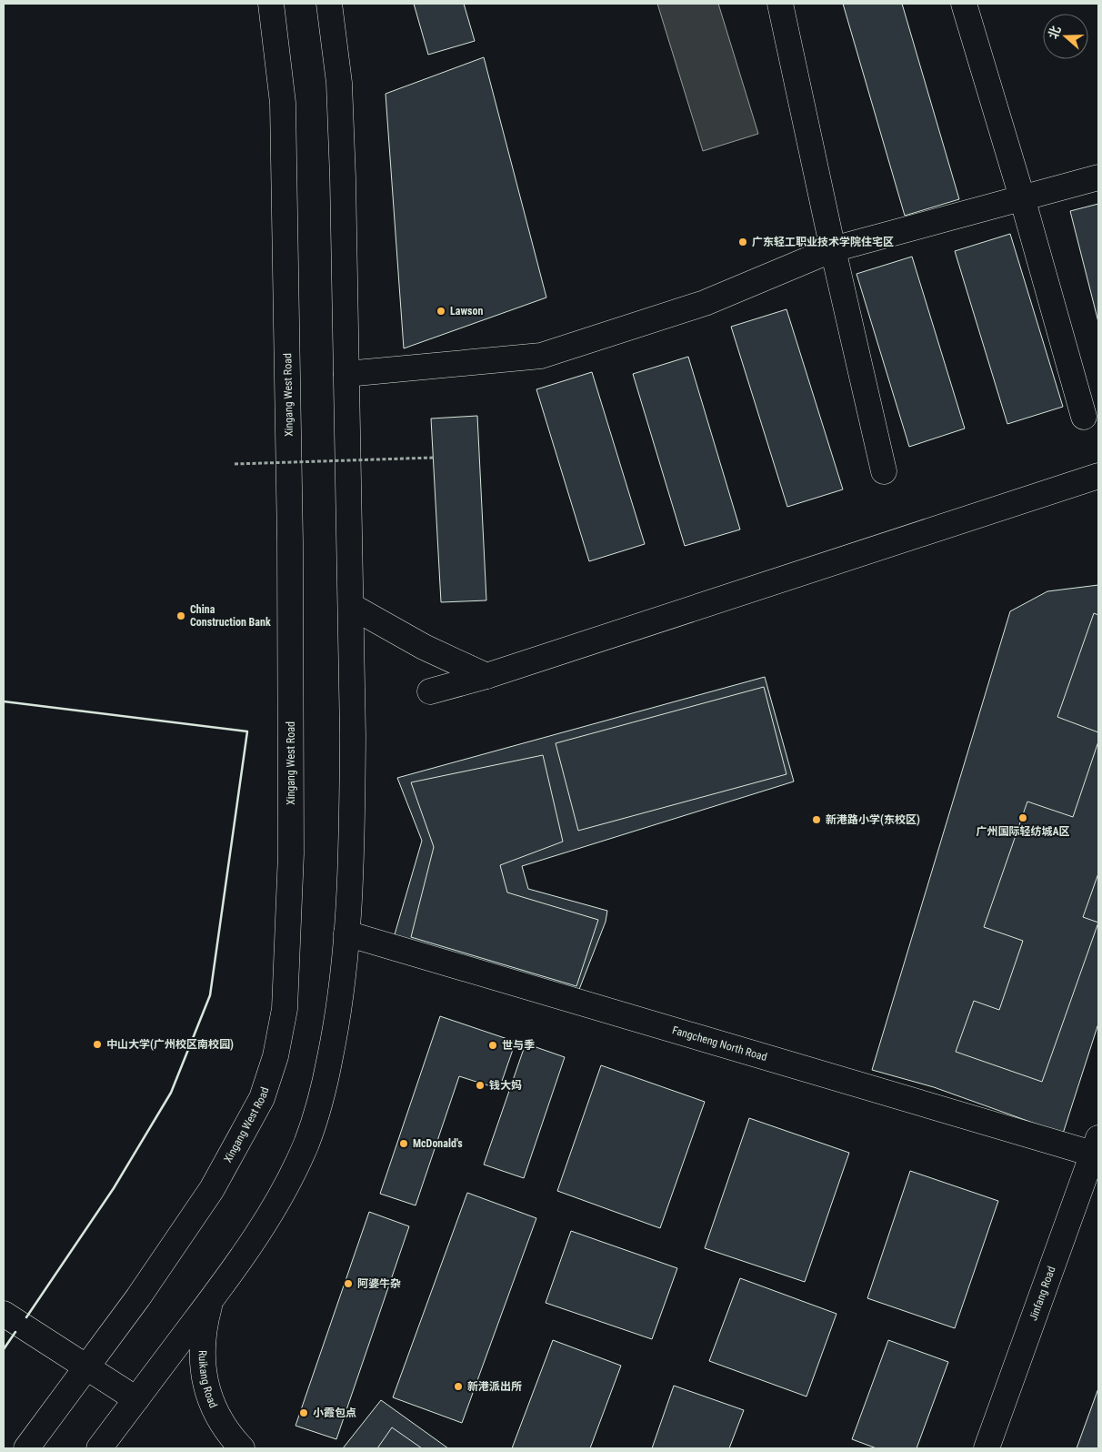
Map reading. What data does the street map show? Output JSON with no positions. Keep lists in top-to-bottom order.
{
  "streets": {
    "main road": [
      "Xingang West Road",
      "Fangcheng North Road",
      "Jinfang Road",
      "Ruikang Road"
    ]
  },
  "crossings": [
    ["Fangcheng North Road", "Jinfang Road"]
  ],
  "places": [
    "广东轻工职业技术学院住宅区",
    "Lawson",
    "China Construction Bank",
    "广州国际轻纺城A区",
    "新港路小学(东校区)",
    "中山大学(广州校区南校园)",
    "世与季",
    "钱大妈",
    "McDonald's",
    "阿婆牛杂",
    "新港派出所",
    "小霞包点"
  ],
  "north": "left"
}
